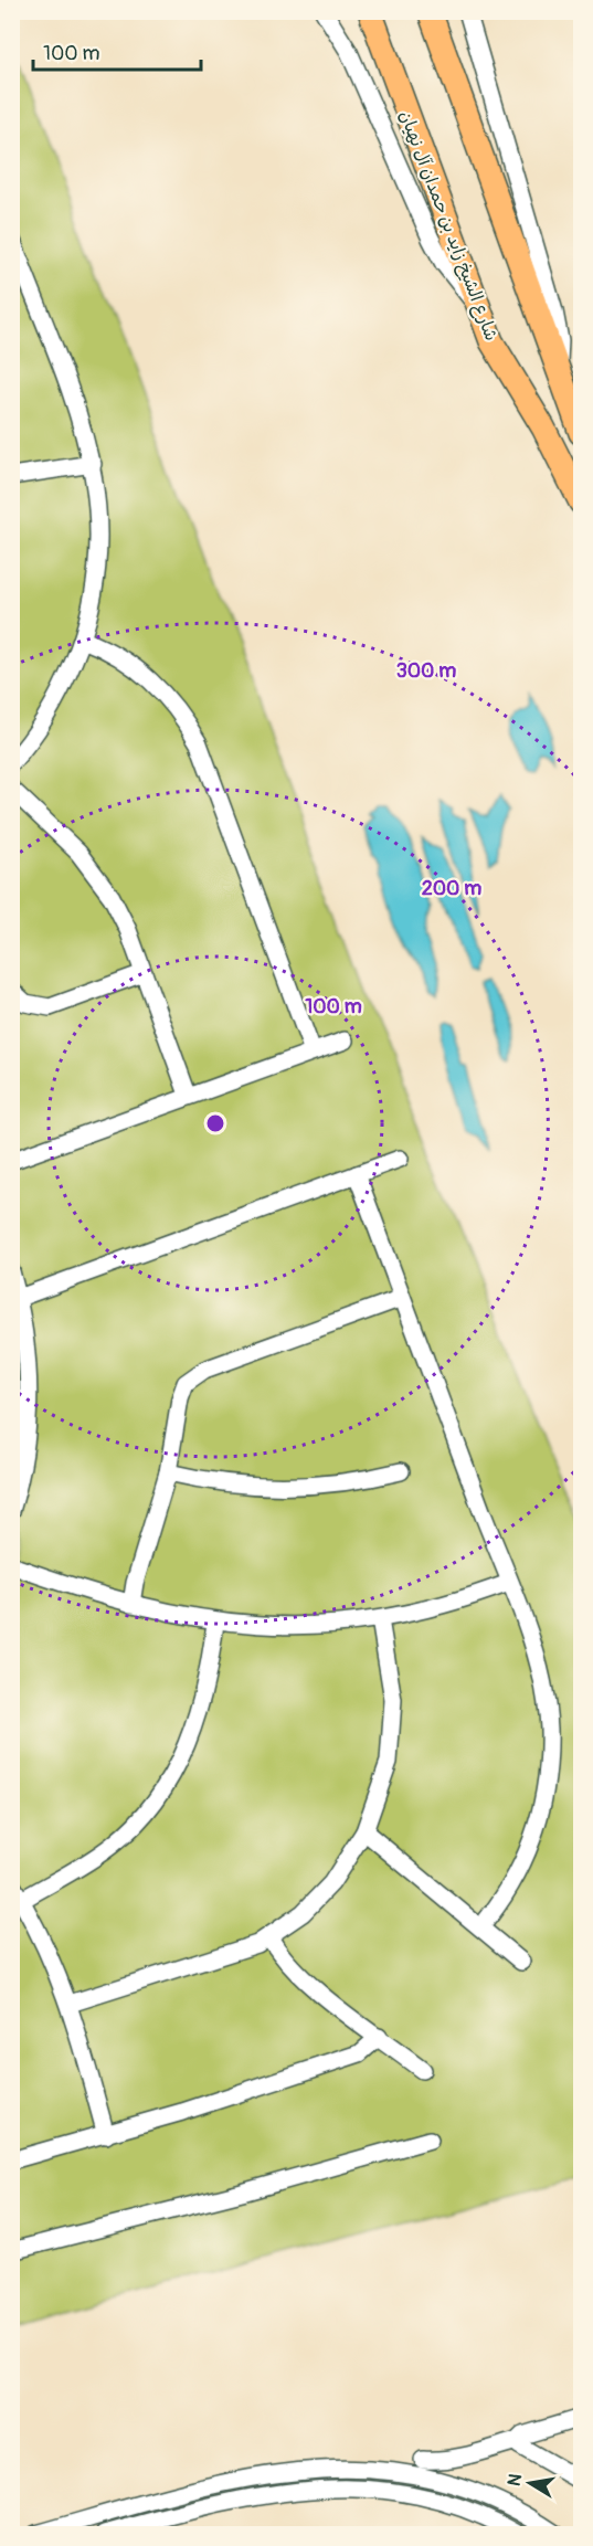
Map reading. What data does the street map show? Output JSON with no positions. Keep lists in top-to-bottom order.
{
  "streets": {
    "highway": ["شارع الشيخ زايد بن حمدان آل نهيان"]
  },
  "scale_bar": "100 m",
  "north": "left",
  "rings": ["300 m", "200 m", "100 m"]
}
